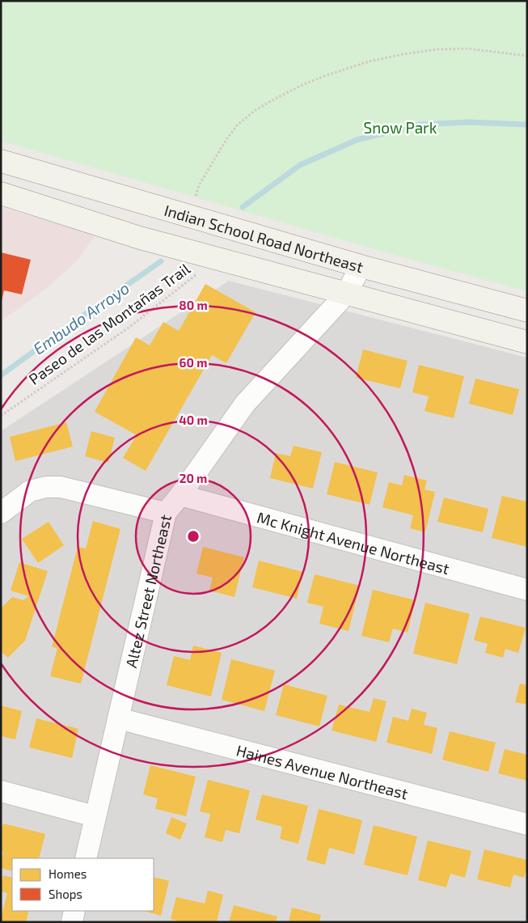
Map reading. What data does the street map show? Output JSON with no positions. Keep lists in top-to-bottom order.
{
  "streets": {
    "street": [
      "Indian School Road Northeast",
      "Mc Knight Avenue Northeast",
      "Altez Street Northeast",
      "Haines Avenue Northeast"
    ],
    "path": ["Paseo de las Montañas Trail"]
  },
  "crossings": [
    ["Indian School Road Northeast", "Paseo de las Montañas Trail"],
    ["Indian School Road Northeast", "Altez Street Northeast"],
    ["Mc Knight Avenue Northeast", "Altez Street Northeast"],
    ["Altez Street Northeast", "Haines Avenue Northeast"]
  ],
  "water": ["Embudo Arroyo"],
  "parks": ["Snow Park"],
  "legend": ["Homes", "Shops"],
  "rings": [
    "80 m",
    "60 m",
    "40 m",
    "20 m"
  ]
}
